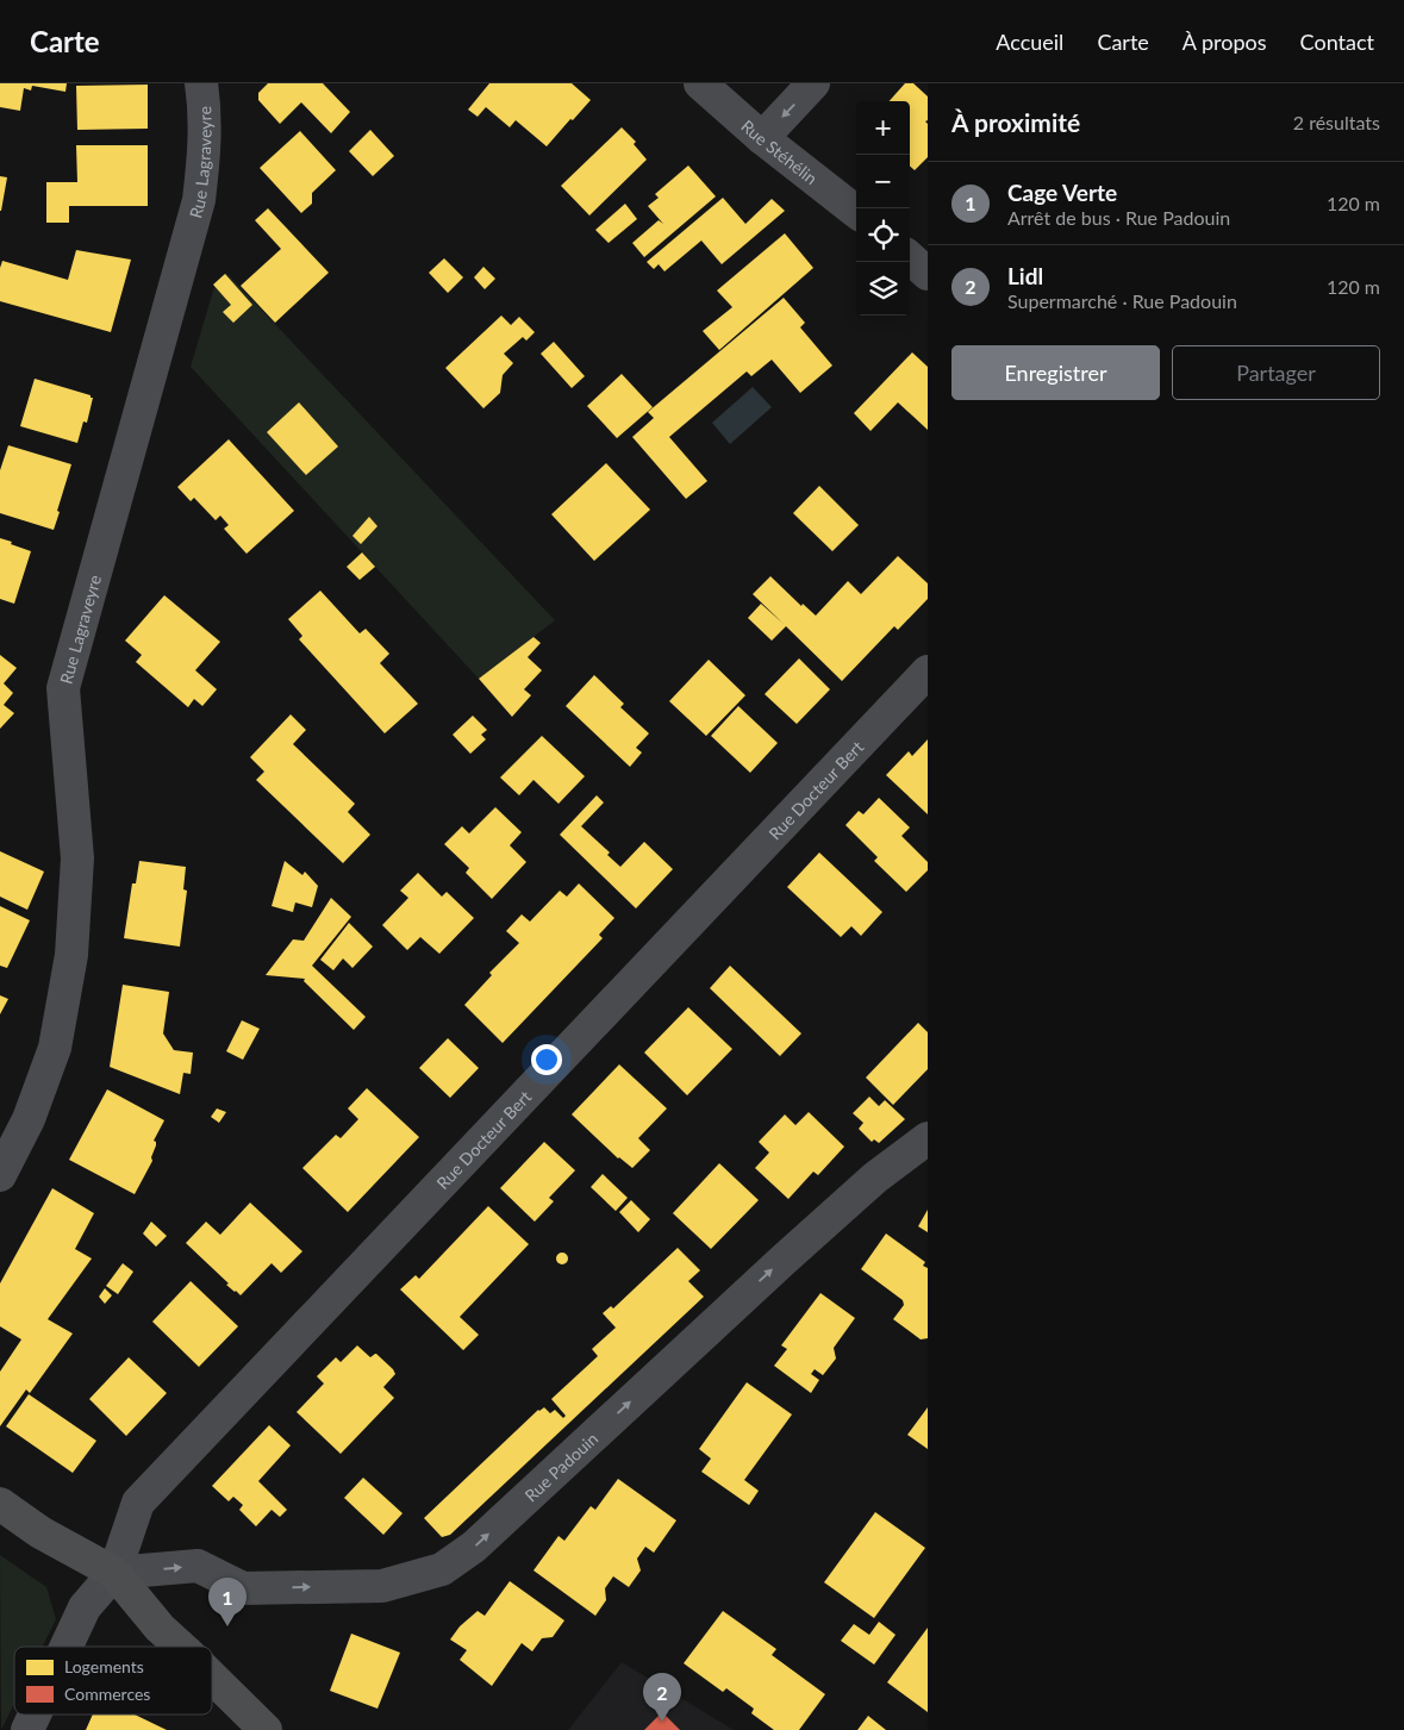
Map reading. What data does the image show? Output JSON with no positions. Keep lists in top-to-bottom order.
{
  "streets": {
    "street": [
      "Rue Stéhélin",
      "Rue Lagraveyre",
      "Rue Docteur Bert",
      "Rue Padouin"
    ]
  },
  "crossings": [
    ["Rue Docteur Bert", "Rue Padouin"]
  ],
  "one_way": ["Rue Padouin"],
  "legend": ["Logements", "Commerces"],
  "page": {
    "header": "Carte",
    "nav": [
      "Accueil",
      "Carte",
      "À propos",
      "Contact"
    ],
    "heading": ["À proximité", "2 résultats"],
    "map_buttons": ["+", "−"],
    "list": [
      {
        "mark": "1",
        "name": "Cage Verte",
        "note": "Arrêt de bus · Rue Padouin",
        "value": "120 m"
      },
      {
        "mark": "2",
        "name": "Lidl",
        "note": "Supermarché · Rue Padouin",
        "value": "120 m"
      }
    ],
    "buttons": ["Enregistrer", "Partager"],
    "pins": ["1", "2"]
  }
}
